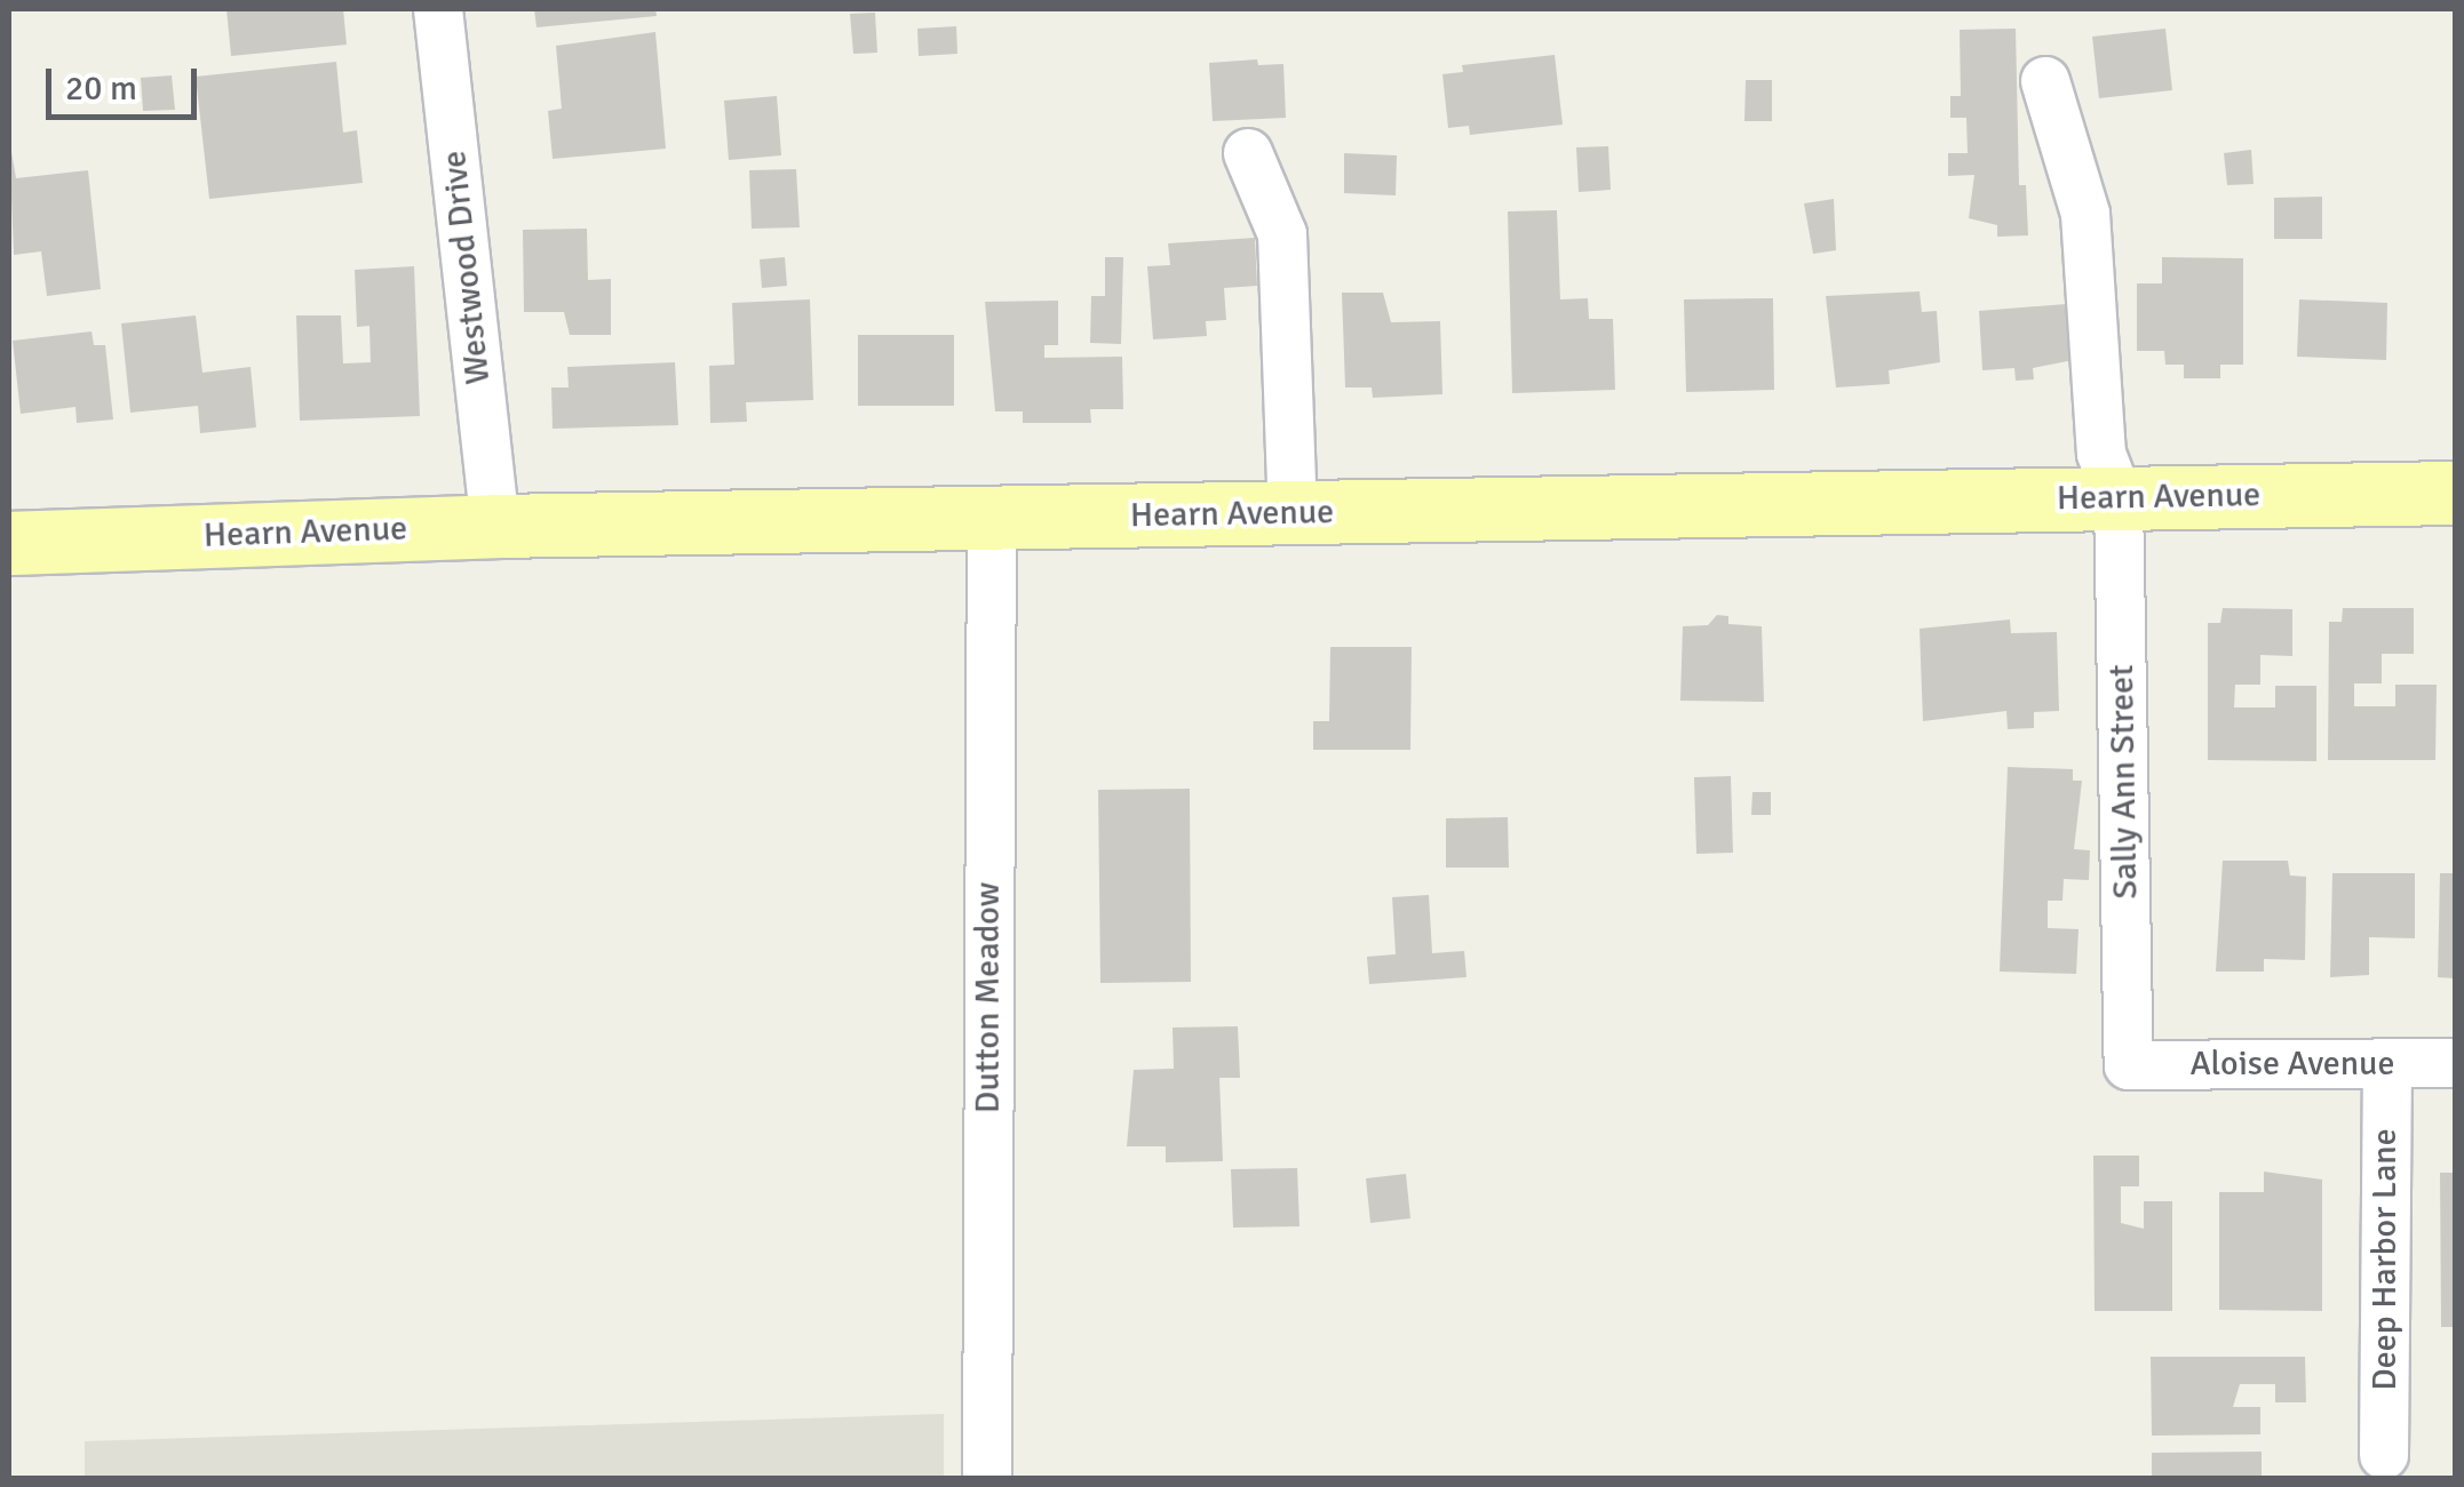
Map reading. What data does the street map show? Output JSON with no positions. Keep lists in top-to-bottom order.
{
  "streets": {
    "main road": ["Hearn Avenue"],
    "street": [
      "Westwood Drive",
      "Sally Ann Street",
      "Dutton Meadow",
      "Aloise Avenue",
      "Deep Harbor Lane"
    ]
  },
  "crossings": [
    ["Westwood Drive", "Hearn Avenue"],
    ["Hearn Avenue", "Sally Ann Street"],
    ["Hearn Avenue", "Dutton Meadow"],
    ["Sally Ann Street", "Aloise Avenue"],
    ["Aloise Avenue", "Deep Harbor Lane"]
  ],
  "scale_bar": "20 m"
}
